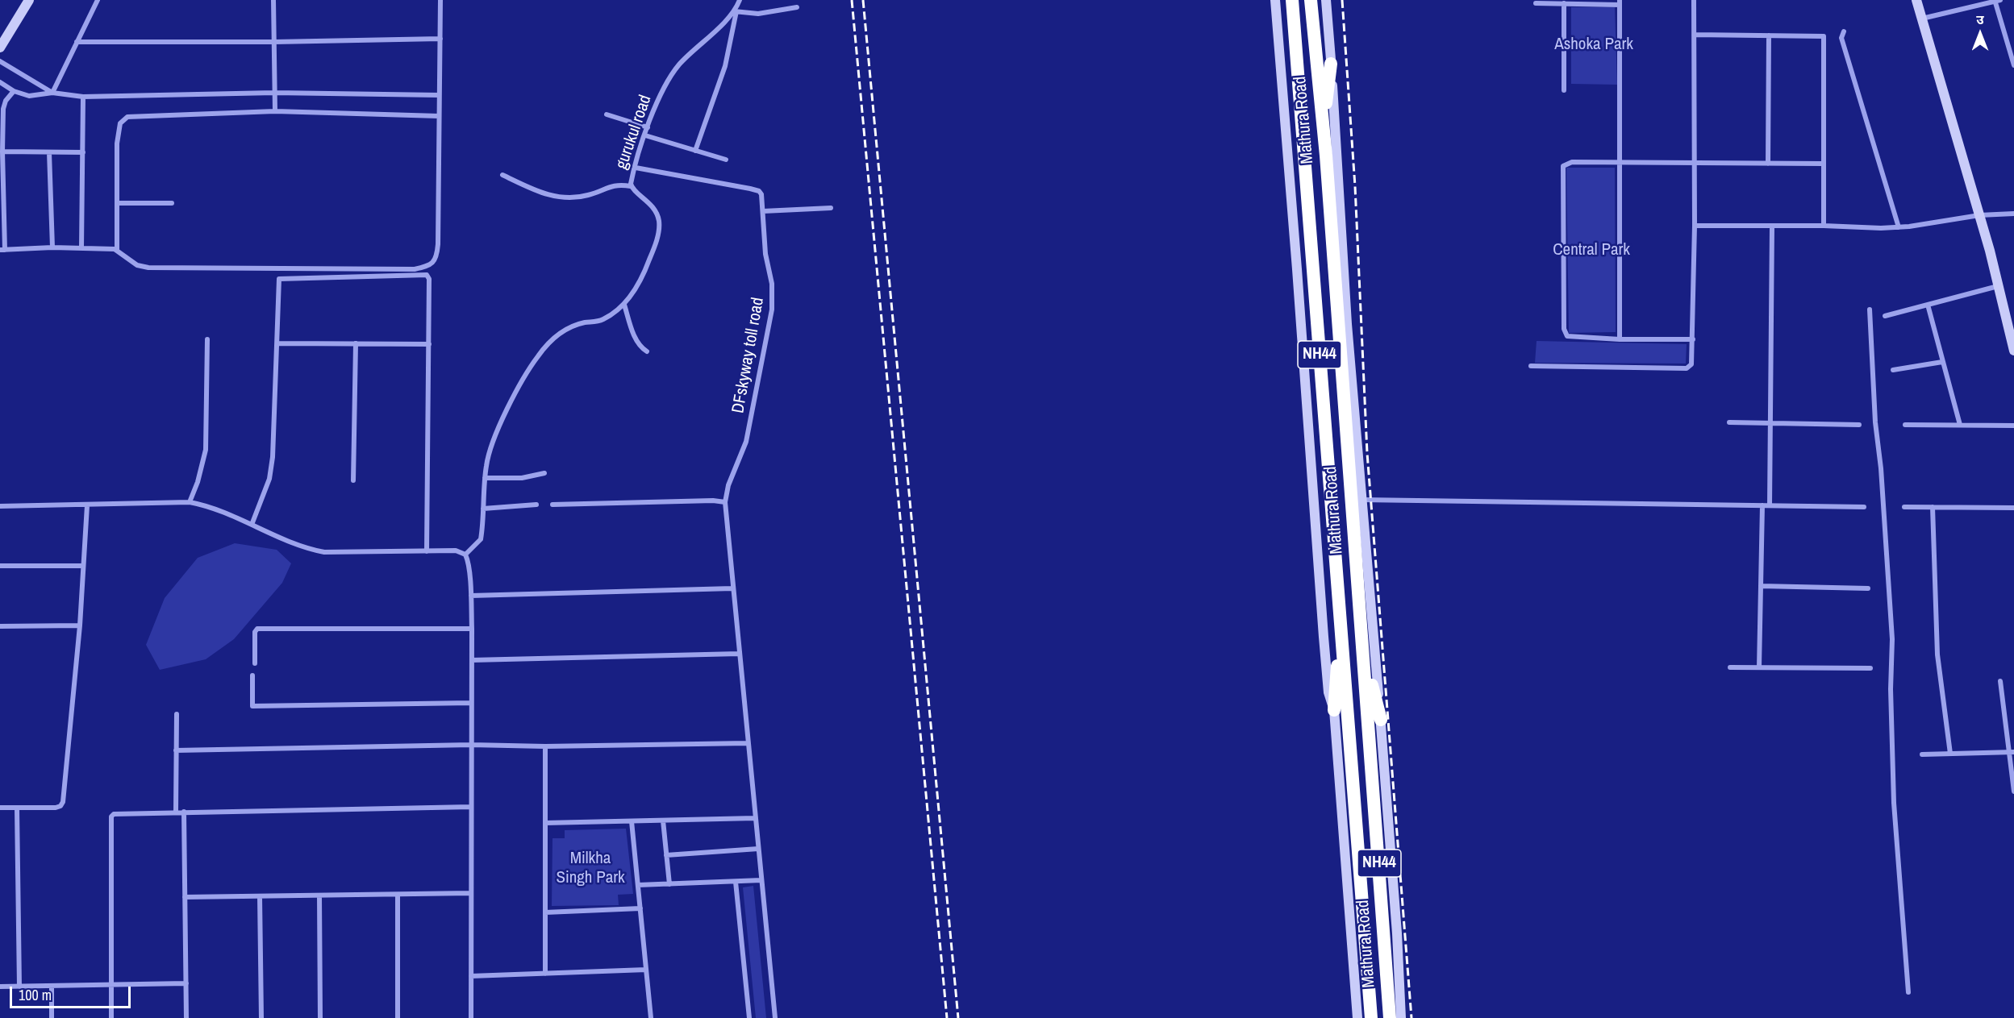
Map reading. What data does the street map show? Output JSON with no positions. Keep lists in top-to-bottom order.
{
  "streets": {
    "highway": ["Mathura Road", "NH44"],
    "street": ["gurukul road", "DFskyway toll road"]
  },
  "crossings": [
    ["gurukul road", "DFskyway toll road"]
  ],
  "parks": ["Ashoka Park", "Central Park", "Milkha Singh Park"],
  "scale_bar": "100 m",
  "north": "top"
}
